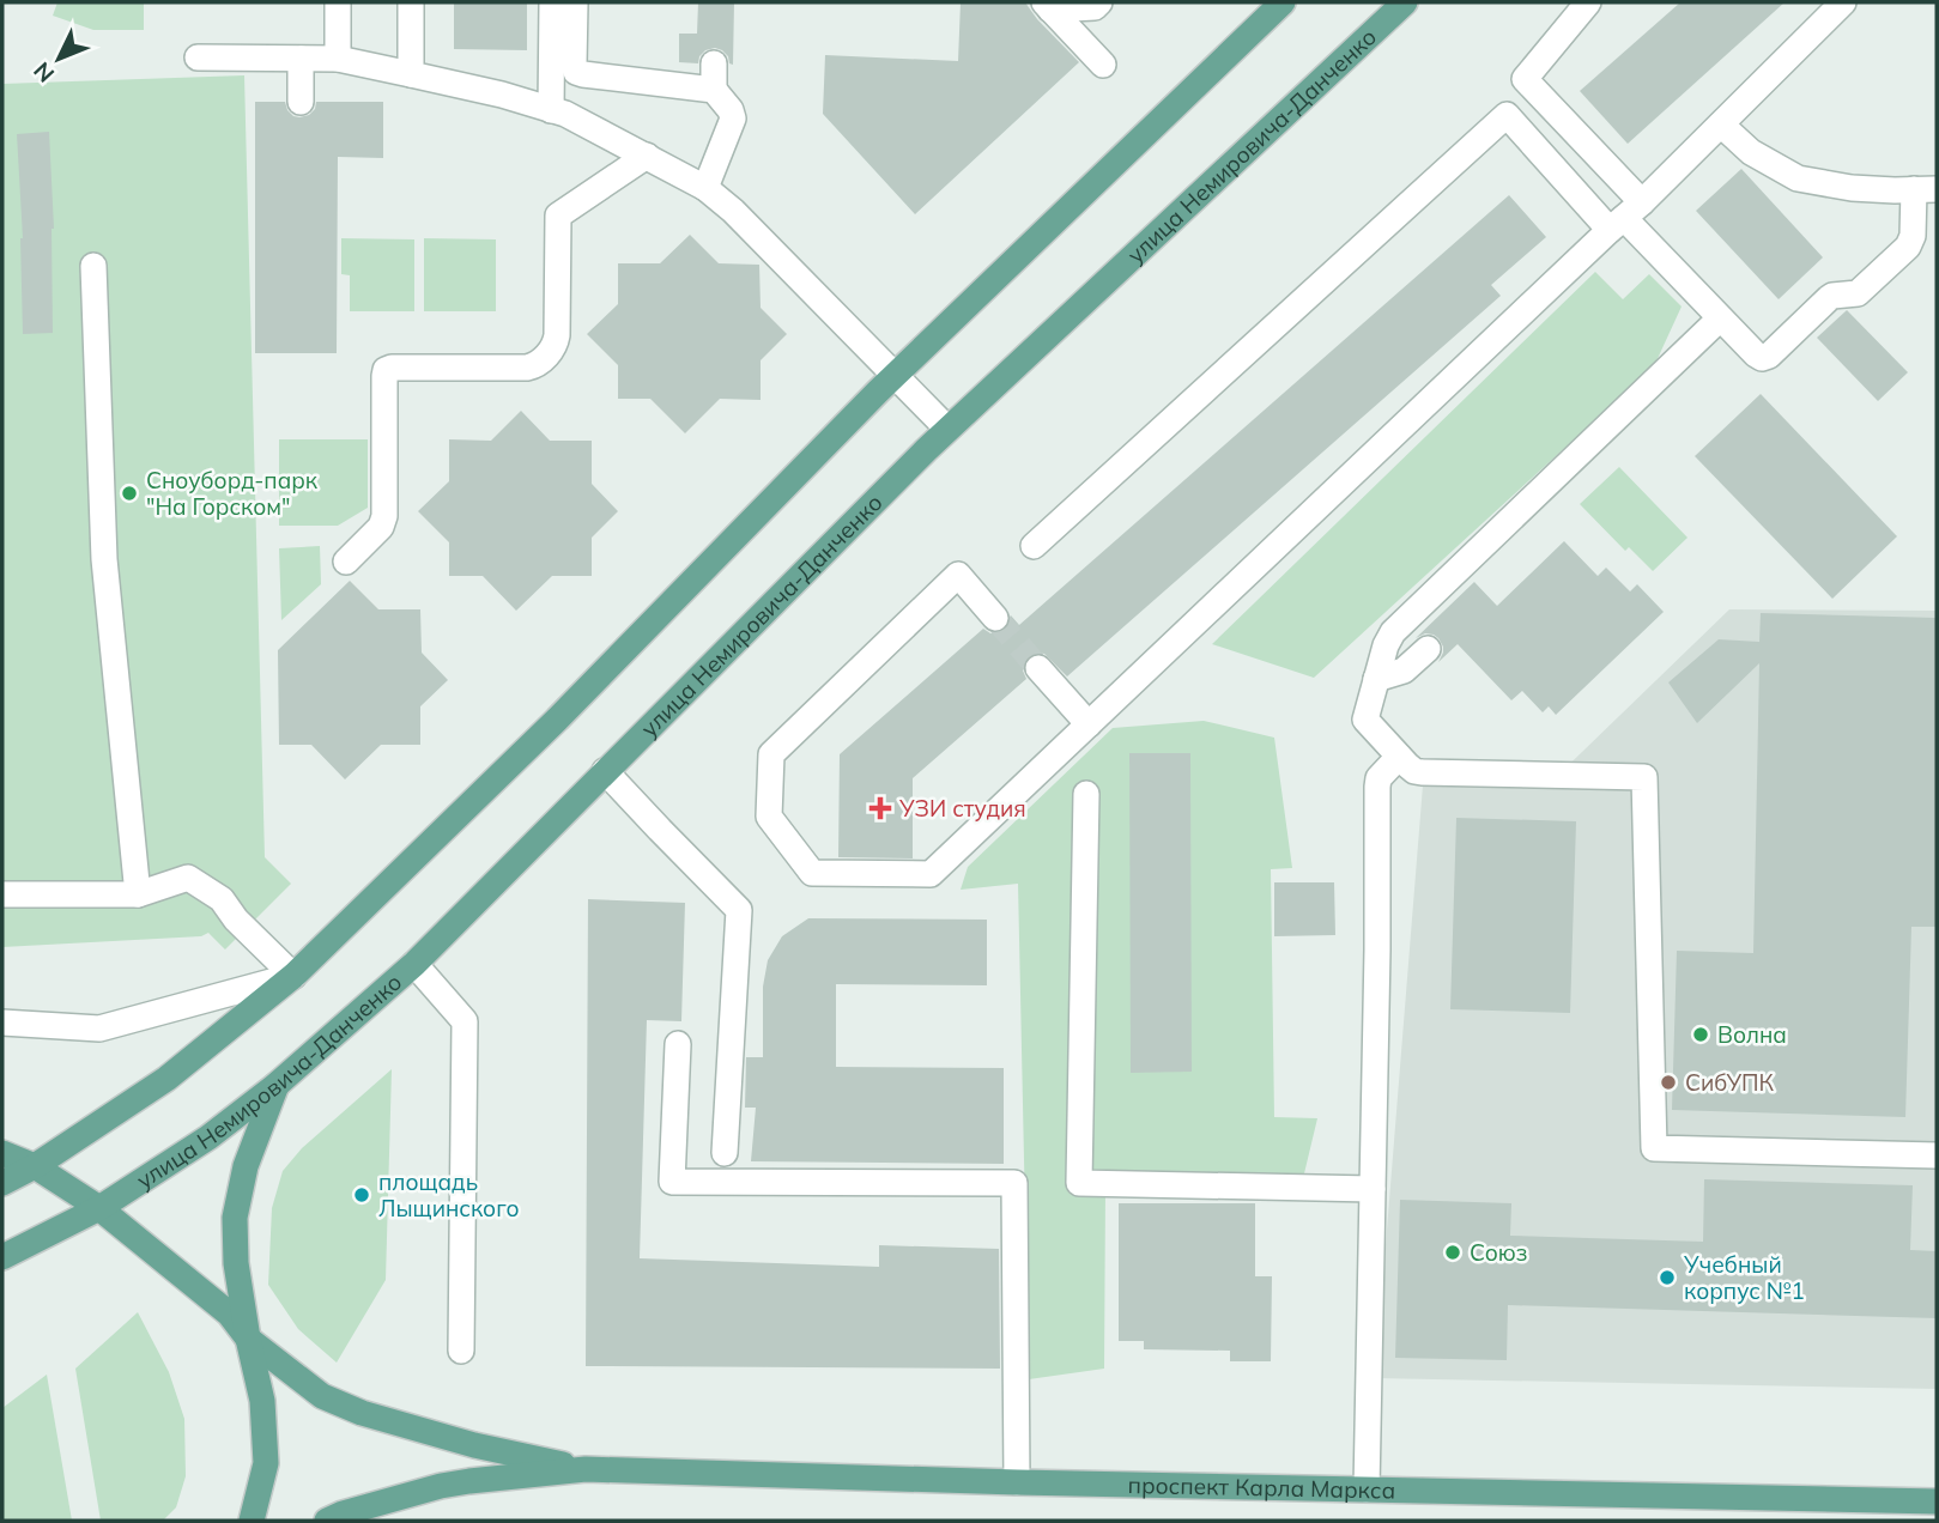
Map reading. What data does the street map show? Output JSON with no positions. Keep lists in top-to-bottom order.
{
  "streets": {
    "main road": ["улица Немировича-Данченко", "проспект Карла Маркса"]
  },
  "places": {
    "other": [
      "Сноуборд-парк \"На Горском\"",
      "Волна",
      "СибУПК",
      "площадь Лыщинского",
      "Союз",
      "Учебный корпус №1"
    ],
    "health": ["УЗИ студия"]
  },
  "north": "bottom left"
}
